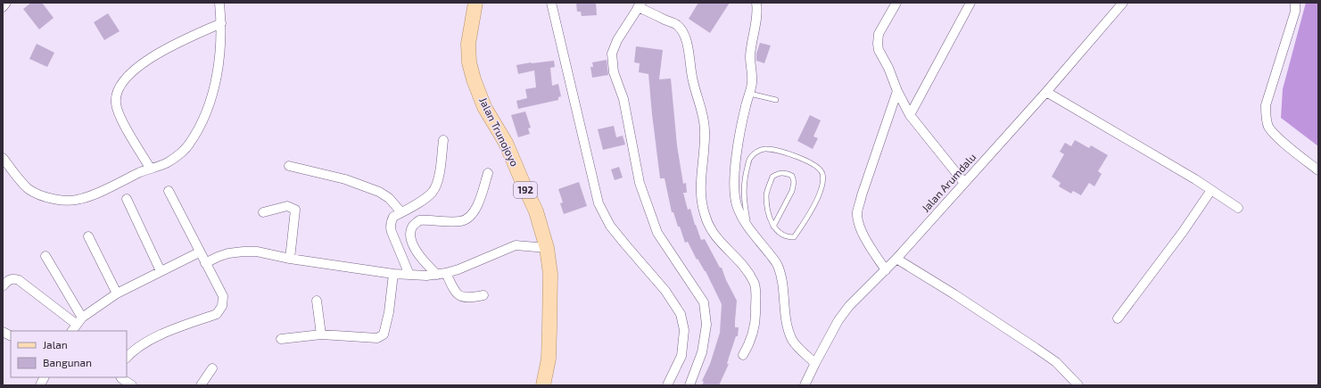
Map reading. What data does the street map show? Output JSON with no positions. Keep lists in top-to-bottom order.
{
  "streets": {
    "main road": ["Jalan Trunojoyo", "192"],
    "street": ["Jalan Arumdalu"]
  },
  "legend": ["Jalan", "Bangunan"]
}
